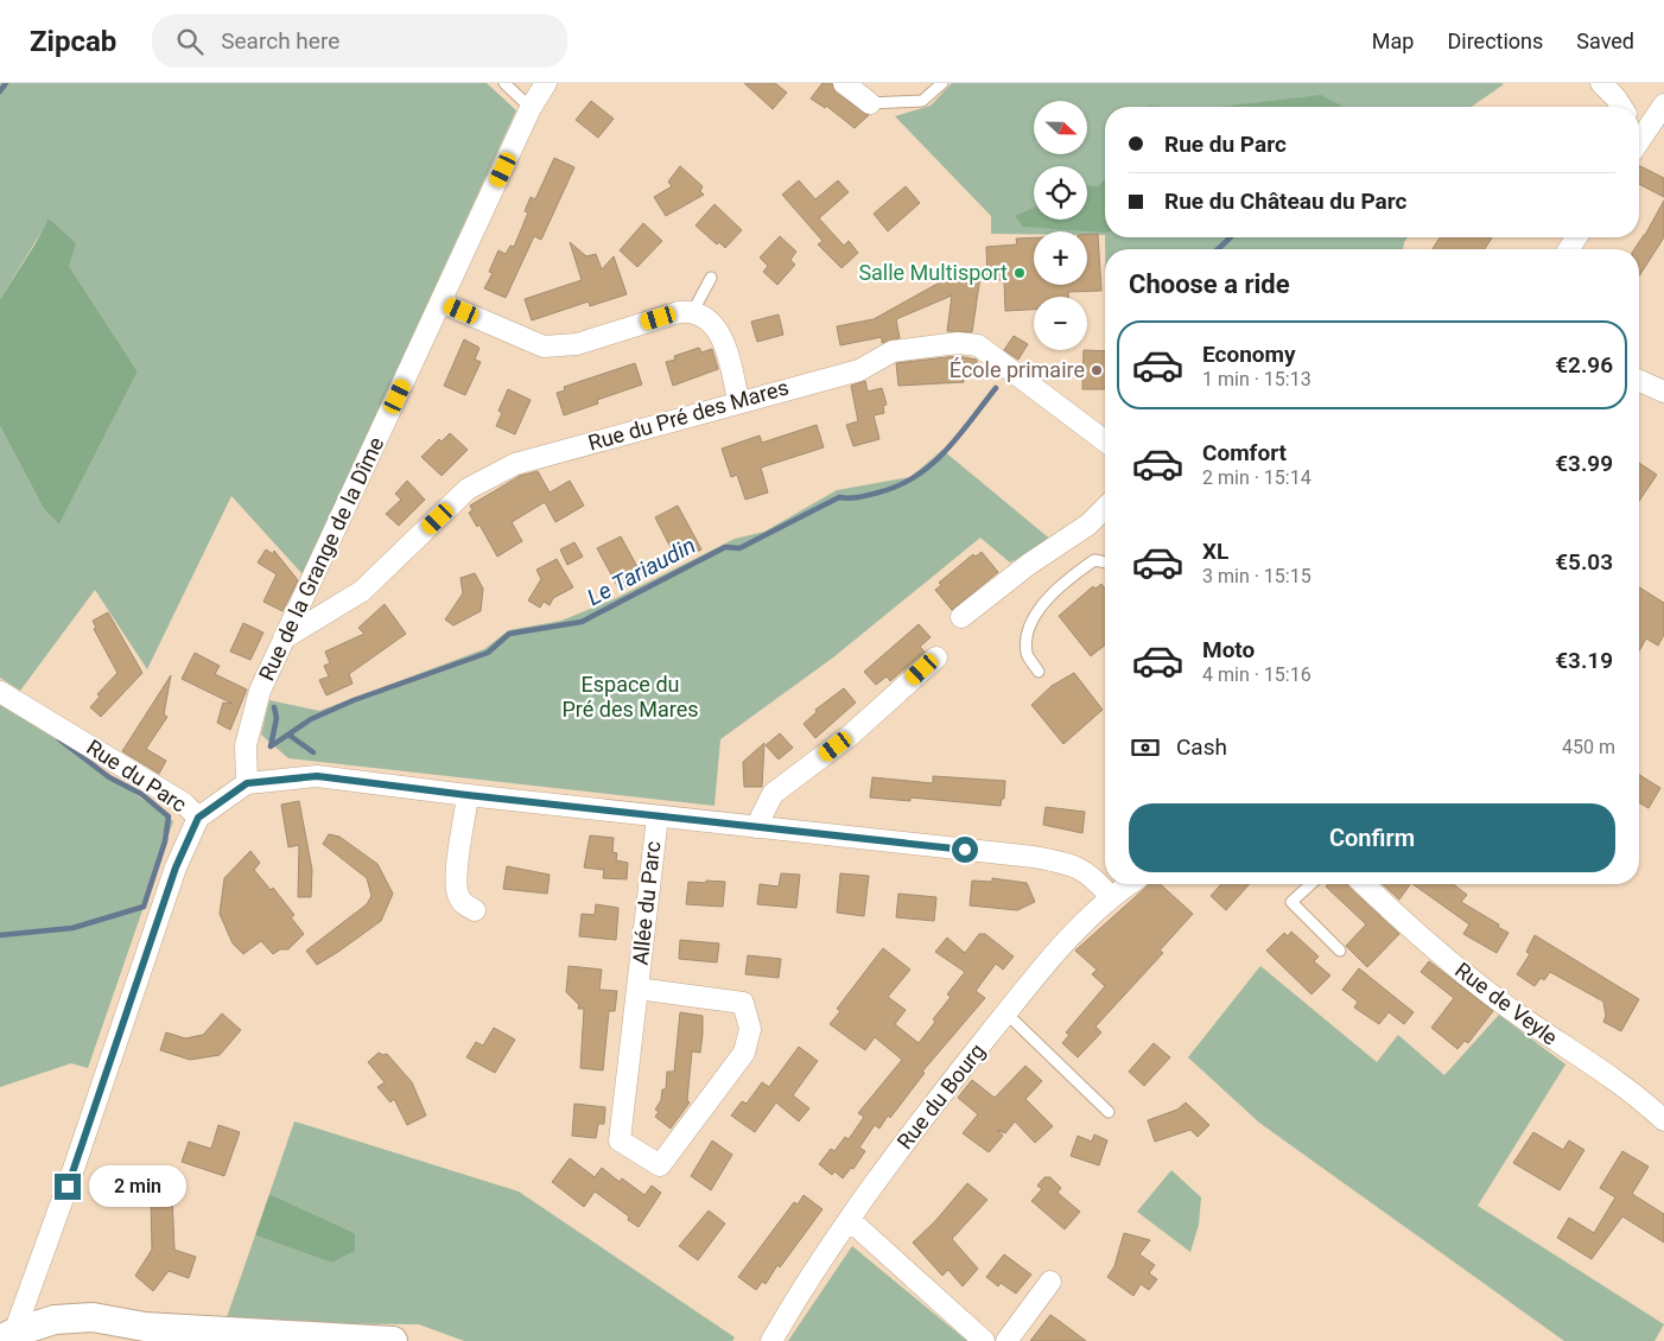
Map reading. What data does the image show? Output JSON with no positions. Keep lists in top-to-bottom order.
{
  "streets": {
    "street": [
      "Rue du Pré des Mares",
      "Rue de la Grange de la Dîme",
      "Rue du Parc",
      "Allée du Parc",
      "Rue de Veyle",
      "Rue du Bourg"
    ]
  },
  "crossings": [
    ["Rue du Pré des Mares", "Rue de la Grange de la Dîme"],
    ["Rue de la Grange de la Dîme", "Rue du Parc"],
    ["Rue du Parc", "Allée du Parc"],
    ["Rue du Parc", "Rue du Bourg"]
  ],
  "water": ["Le Tariaudin"],
  "parks": ["Espace du Pré des Mares"],
  "places": ["Salle Multisport", "École primaire"],
  "north": "right",
  "page": {
    "header": "Zipcab",
    "search": "Search here",
    "nav": ["Map", "Directions", "Saved"],
    "map_buttons": ["+", "−"],
    "banner": ["Rue du Parc", "Rue du Château du Parc"],
    "heading": "Choose a ride",
    "list": [
      {
        "name": "Economy",
        "note": "1 min · 15:13",
        "value": "€2.96"
      },
      {
        "name": "Comfort",
        "note": "2 min · 15:14",
        "value": "€3.99"
      },
      {
        "name": "XL",
        "note": "3 min · 15:15",
        "value": "€5.03"
      },
      {
        "name": "Moto",
        "note": "4 min · 15:16",
        "value": "€3.19"
      }
    ],
    "pay": ["Cash", "450 m"],
    "buttons": "Confirm",
    "bubble": "2 min"
  }
}
